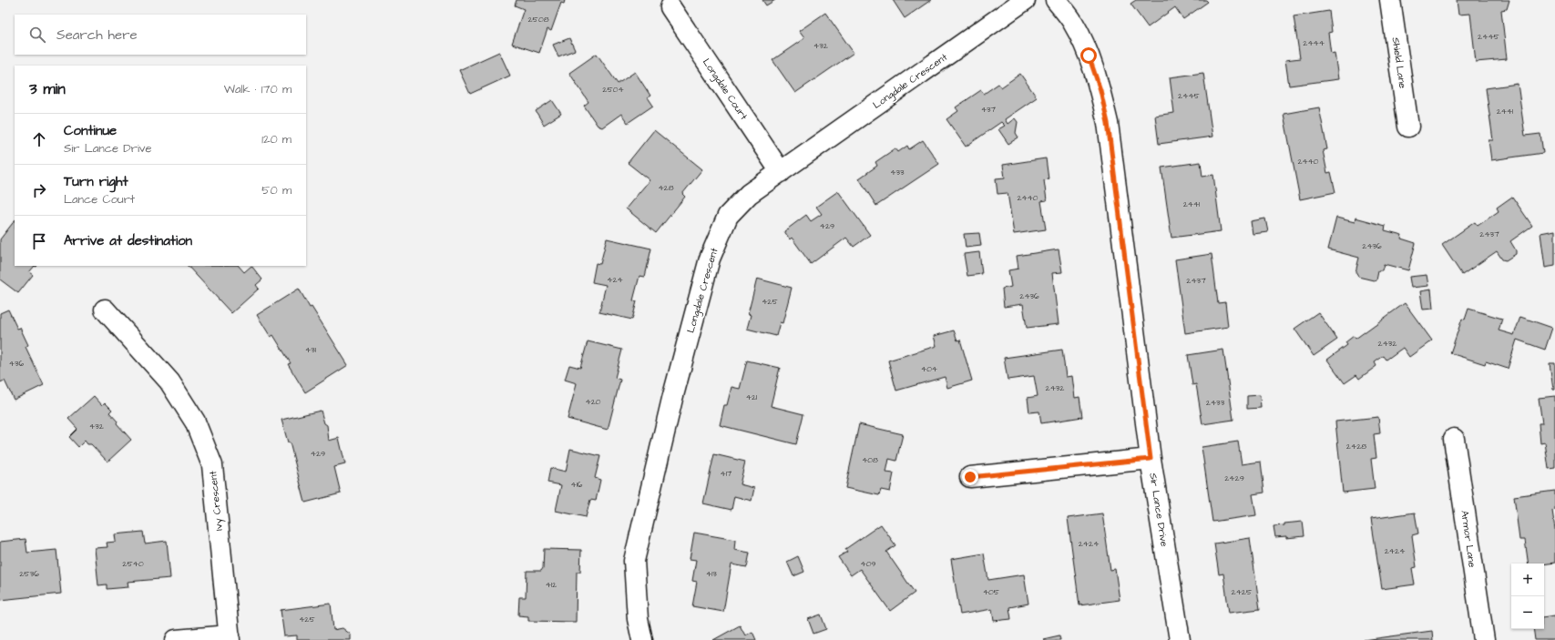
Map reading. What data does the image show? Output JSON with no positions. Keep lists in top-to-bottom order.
{
  "streets": {
    "street": [
      "Shield Lane",
      "Longdale Crescent",
      "Longdale Court",
      "Ivy Crescent",
      "Sir Lance Drive",
      "Armor Lane"
    ]
  },
  "crossings": [
    ["Longdale Crescent", "Longdale Court"]
  ],
  "house_numbers": [
    "2508",
    "2445",
    "2444",
    "432",
    "2504",
    "2445",
    "437",
    "2441",
    "2440",
    "433",
    "428",
    "2440",
    "2441",
    "429",
    "2437",
    "2436",
    "424",
    "2437",
    "2436",
    "425",
    "2432",
    "431",
    "436",
    "404",
    "2432",
    "421",
    "420",
    "2433",
    "432",
    "2428",
    "429",
    "408",
    "417",
    "2429",
    "416",
    "2424",
    "2424",
    "2540",
    "409",
    "2536",
    "413",
    "412",
    "405",
    "2425",
    "425"
  ],
  "page": {
    "search": "Search here",
    "heading": ["3 min", "Walk · 170 m"],
    "list": [
      ["Continue", "Sir Lance Drive", "120 m"],
      ["Turn right", "Lance Court", "50 m"],
      "Arrive at destination"
    ],
    "map_buttons": ["+", "−"]
  }
}
